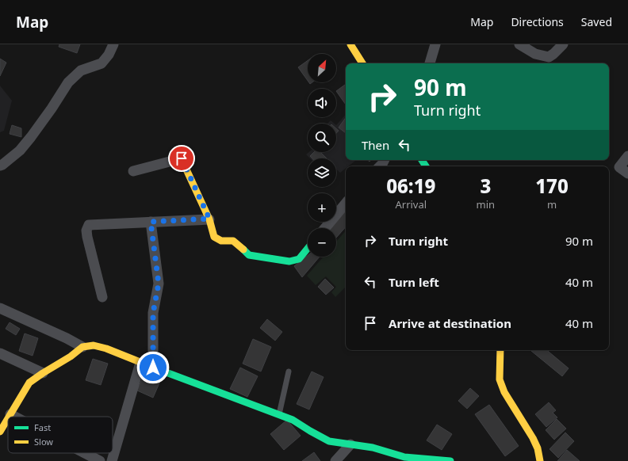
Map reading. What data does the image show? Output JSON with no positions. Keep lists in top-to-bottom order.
{
  "legend": ["Fast", "Slow"],
  "north": "top right",
  "page": {
    "header": "Map",
    "nav": ["Map", "Directions", "Saved"],
    "map_buttons": ["+", "−"],
    "turn": ["90 m", "Turn right"],
    "then": "Then",
    "eta": [
      "06:19",
      "Arrival",
      "3",
      "min",
      "170",
      "m"
    ],
    "list": [
      {
        "name": "Turn right",
        "value": "90 m"
      },
      {
        "name": "Turn left",
        "value": "40 m"
      },
      {
        "name": "Arrive at destination",
        "value": "40 m"
      }
    ]
  }
}
